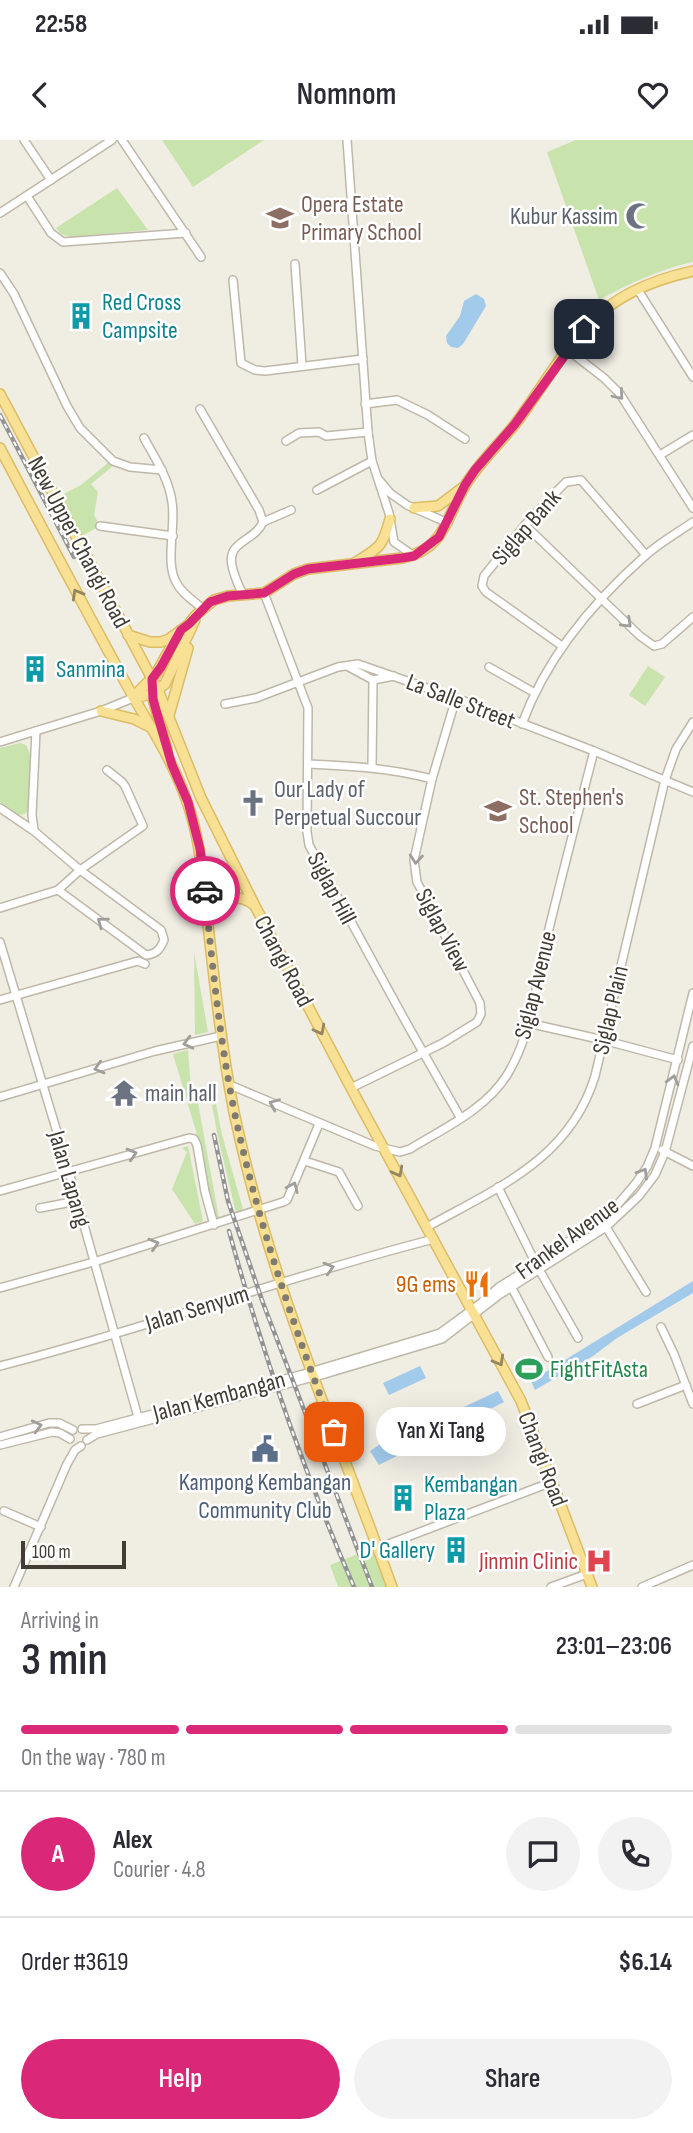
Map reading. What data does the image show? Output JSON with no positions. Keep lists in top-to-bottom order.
{
  "streets": {
    "main road": ["New Upper Changi Road", "Changi Road"],
    "street": [
      "Siglap Bank",
      "La Salle Street",
      "Siglap Hill",
      "Siglap View",
      "Siglap Avenue",
      "Siglap Plain",
      "Jalan Lapang",
      "Frankel Avenue",
      "Jalan Senyum",
      "Jalan Kembangan"
    ]
  },
  "crossings": [
    ["New Upper Changi Road", "Changi Road"],
    ["La Salle Street", "Siglap Hill"],
    ["La Salle Street", "Siglap View"],
    ["La Salle Street", "Siglap Avenue"],
    ["La Salle Street", "Siglap Plain"],
    ["Siglap Hill", "Siglap View"],
    ["Siglap Hill", "Siglap Avenue"],
    ["Siglap View", "Changi Road"],
    ["Changi Road", "Siglap Avenue"],
    ["Changi Road", "Siglap Plain"],
    ["Changi Road", "Frankel Avenue"],
    ["Changi Road", "Jalan Senyum"],
    ["Changi Road", "Jalan Kembangan"],
    ["Jalan Lapang", "Jalan Senyum"],
    ["Jalan Lapang", "Jalan Kembangan"],
    ["Frankel Avenue", "Jalan Kembangan"]
  ],
  "one_way": ["Siglap View", "Changi Road", "Jalan Senyum"],
  "places": {
    "mosque": ["Kubur Kassim"],
    "school or university": ["Opera Estate Primary School", "St. Stephen's School"],
    "building": [
      "Red Cross Campsite",
      "Sanmina",
      "Kembangan Plaza",
      "D' Gallery"
    ],
    "church": ["Our Lady of Perpetual Succour"],
    "temple": ["main hall"],
    "restaurant": ["9G ems"],
    "sports": ["FightFitAsta"],
    "other": ["Yan Xi Tang"],
    "public building": ["Kampong Kembangan Community Club"],
    "hospital": ["Jinmin Clinic"]
  },
  "scale_bar": "100 m",
  "page": {
    "status": "22:58",
    "header": "Nomnom",
    "bubble": "Yan Xi Tang",
    "scale": "100 m",
    "heading": ["3 min", "Arriving in", "23:01–23:06"],
    "panel": [
      "Alex",
      "Courier · 4.8",
      "Order #3619",
      "$6.14"
    ],
    "bar": "On the way · 780 m",
    "round": "A",
    "buttons": ["Help", "Share"]
  }
}
